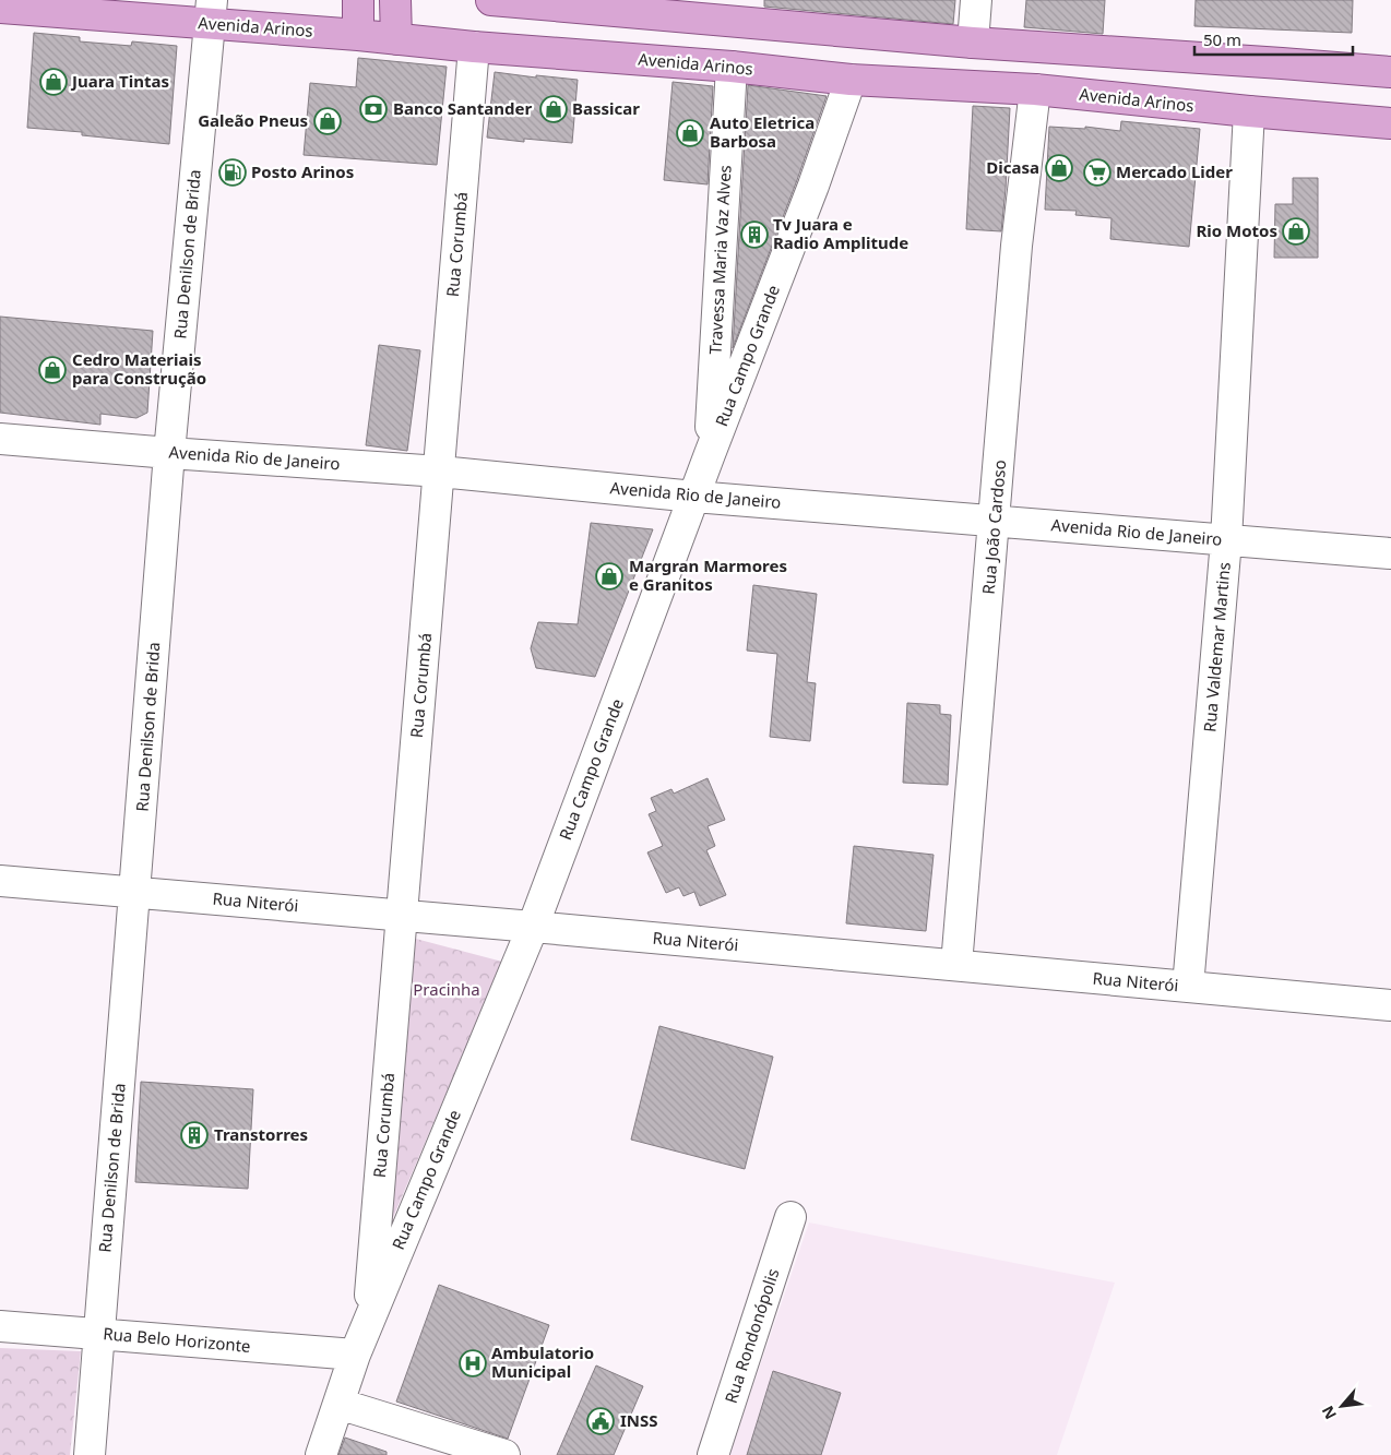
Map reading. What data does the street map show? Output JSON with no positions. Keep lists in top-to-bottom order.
{
  "streets": {
    "main road": ["Avenida Arinos"],
    "street": [
      "Rua Corumbá",
      "Rua Denilson de Brida",
      "Travessa Maria Vaz Alves",
      "Rua Campo Grande",
      "Avenida Rio de Janeiro",
      "Rua João Cardoso",
      "Rua Valdemar Martins",
      "Rua Niterói",
      "Rua Rondonópolis",
      "Rua Belo Horizonte"
    ]
  },
  "crossings": [
    ["Avenida Arinos", "Rua Corumbá"],
    ["Avenida Arinos", "Rua Denilson de Brida"],
    ["Avenida Arinos", "Travessa Maria Vaz Alves"],
    ["Avenida Arinos", "Rua Campo Grande"],
    ["Avenida Arinos", "Rua João Cardoso"],
    ["Avenida Arinos", "Rua Valdemar Martins"],
    ["Rua Corumbá", "Rua Campo Grande"],
    ["Rua Corumbá", "Avenida Rio de Janeiro"],
    ["Rua Corumbá", "Rua Niterói"],
    ["Rua Denilson de Brida", "Avenida Rio de Janeiro"],
    ["Rua Denilson de Brida", "Rua Niterói"],
    ["Rua Denilson de Brida", "Rua Belo Horizonte"],
    ["Travessa Maria Vaz Alves", "Rua Campo Grande"],
    ["Rua Campo Grande", "Avenida Rio de Janeiro"],
    ["Rua Campo Grande", "Rua Niterói"],
    ["Rua Campo Grande", "Rua Belo Horizonte"],
    ["Avenida Rio de Janeiro", "Rua João Cardoso"],
    ["Avenida Rio de Janeiro", "Rua Valdemar Martins"],
    ["Rua João Cardoso", "Rua Niterói"],
    ["Rua Valdemar Martins", "Rua Niterói"]
  ],
  "parks": ["Pracinha"],
  "places": {
    "shop": [
      "Juara Tintas",
      "Bassicar",
      "Galeão Pneus",
      "Auto Eletrica Barbosa",
      "Dicasa",
      "Rio Motos",
      "Cedro Materiais para Construção",
      "Margran Marmores e Granitos"
    ],
    "bank": ["Banco Santander"],
    "fuel station": ["Posto Arinos"],
    "supermarket": ["Mercado Lider"],
    "building": ["Tv Juara e Radio Amplitude", "Transtorres"],
    "hospital": ["Ambulatorio Municipal"],
    "public building": ["INSS"]
  },
  "scale_bar": "50 m",
  "north": "bottom left"
}
